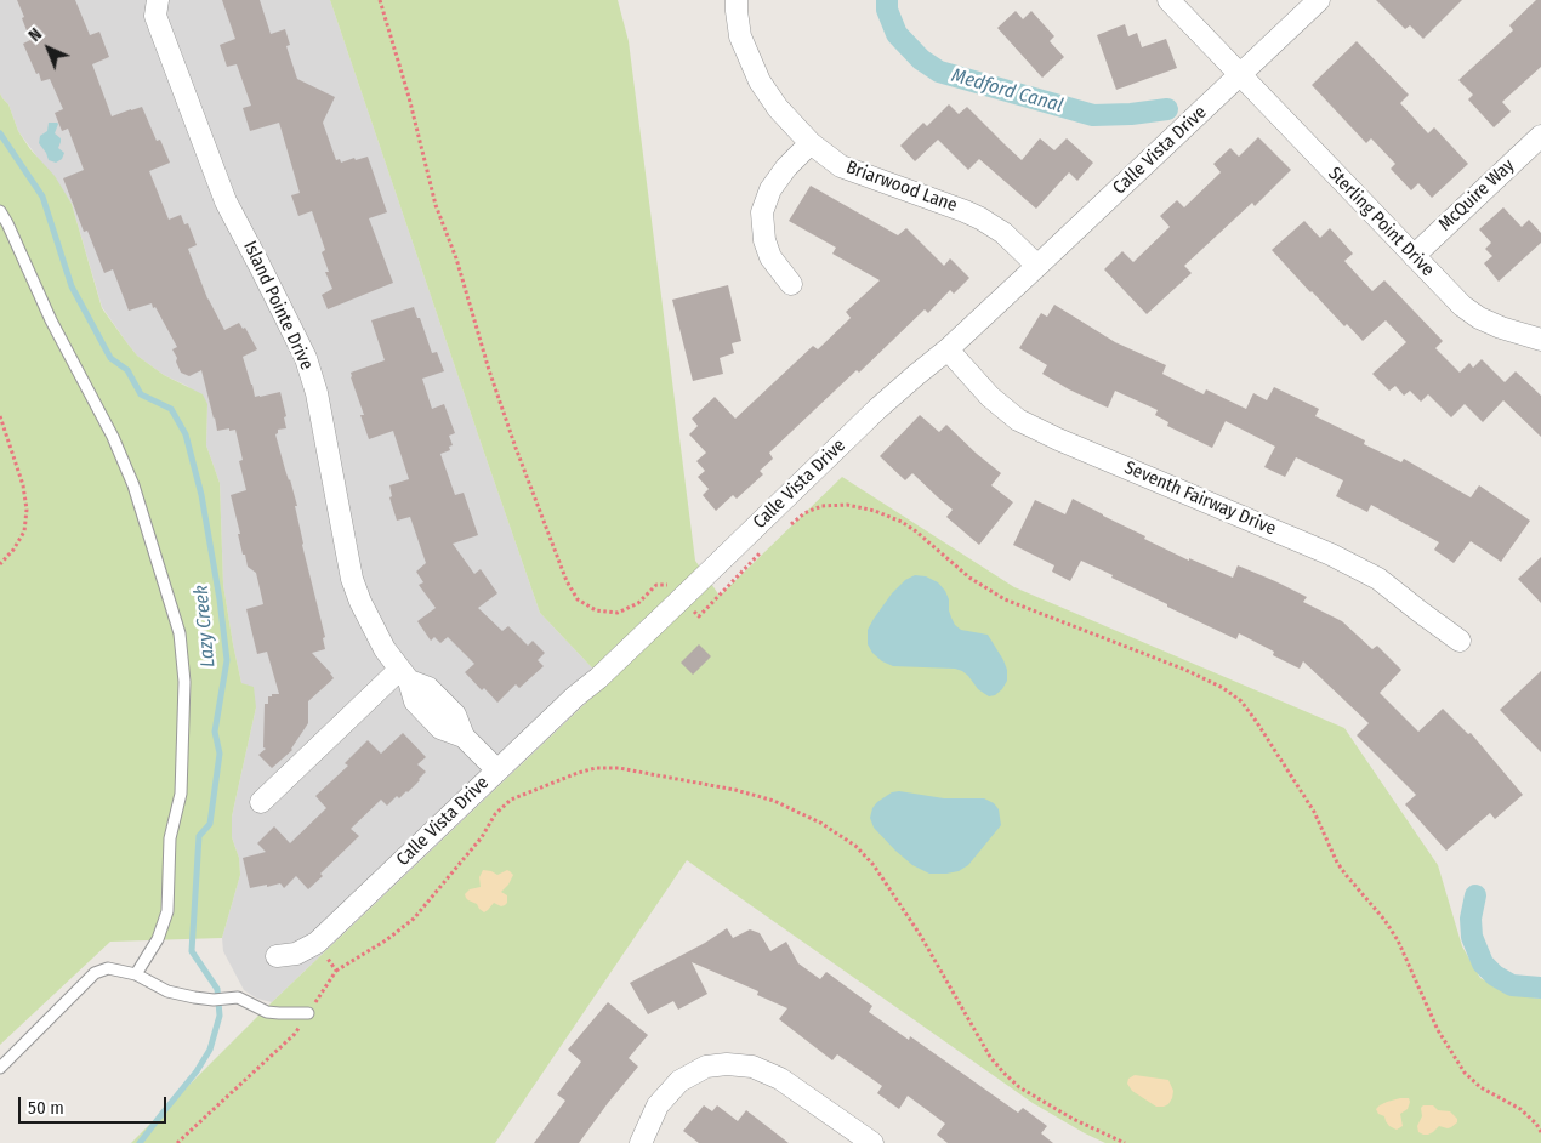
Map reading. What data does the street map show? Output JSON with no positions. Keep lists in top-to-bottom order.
{
  "streets": {
    "street": [
      "Calle Vista Drive",
      "Briarwood Lane",
      "McQuire Way",
      "Sterling Point Drive",
      "Island Pointe Drive",
      "Seventh Fairway Drive"
    ]
  },
  "crossings": [
    ["Calle Vista Drive", "Briarwood Lane"],
    ["Calle Vista Drive", "Sterling Point Drive"],
    ["Calle Vista Drive", "Island Pointe Drive"],
    ["Calle Vista Drive", "Seventh Fairway Drive"],
    ["McQuire Way", "Sterling Point Drive"]
  ],
  "water": ["Medford Canal", "Lazy Creek"],
  "scale_bar": "50 m",
  "north": "top left"
}
